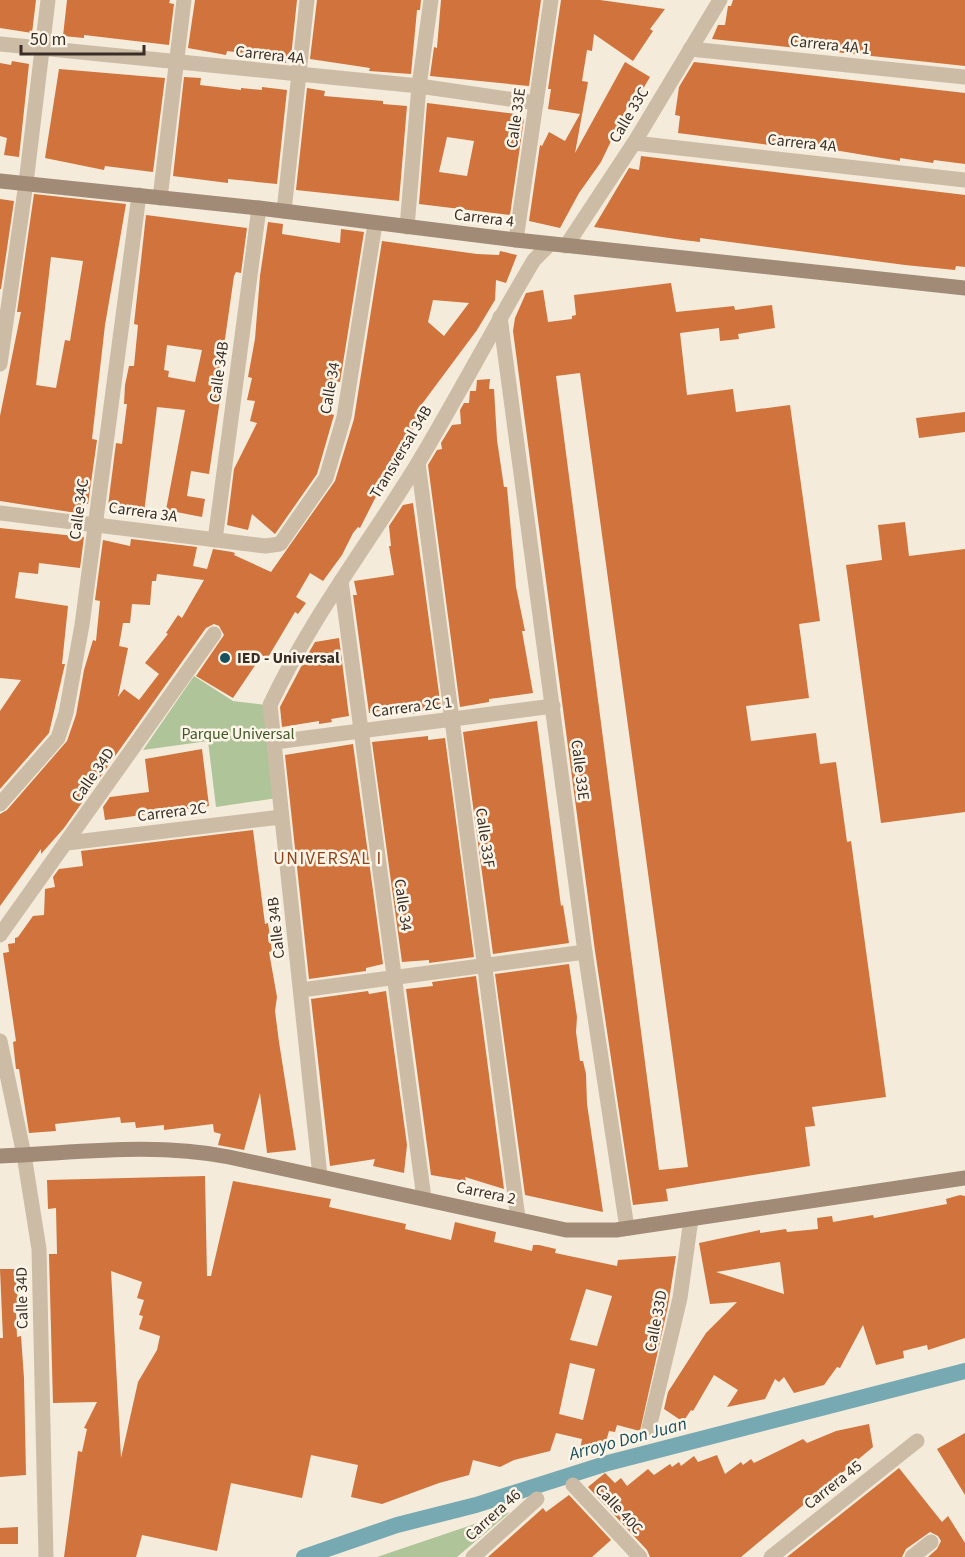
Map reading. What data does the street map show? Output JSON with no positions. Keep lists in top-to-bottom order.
{
  "streets": {
    "street": [
      "Carrera 4A 1",
      "Carrera 4A",
      "Calle 33C",
      "Calle 33E",
      "Carrera 4",
      "Calle 34B",
      "Calle 34",
      "Transversal 34B",
      "Calle 34C",
      "Carrera 3A",
      "Carrera 2C 1",
      "Calle 34D",
      "Carrera 2C",
      "Calle 33F",
      "Carrera 2",
      "Calle 33D",
      "Carrera 45",
      "Calle 40C",
      "Carrera 46"
    ]
  },
  "crossings": [
    ["Carrera 4A 1", "Calle 33C"],
    ["Carrera 4A", "Calle 33C"],
    ["Carrera 4A", "Calle 33E"],
    ["Calle 33C", "Carrera 4"],
    ["Calle 33C", "Transversal 34B"],
    ["Calle 33E", "Carrera 4"],
    ["Calle 33E", "Transversal 34B"],
    ["Calle 33E", "Carrera 2C 1"],
    ["Calle 33E", "Carrera 2"],
    ["Carrera 4", "Calle 34B"],
    ["Carrera 4", "Calle 34"],
    ["Carrera 4", "Transversal 34B"],
    ["Carrera 4", "Calle 34C"],
    ["Calle 34B", "Transversal 34B"],
    ["Calle 34B", "Carrera 3A"],
    ["Calle 34B", "Carrera 2C 1"],
    ["Calle 34B", "Carrera 2C"],
    ["Calle 34B", "Carrera 2"],
    ["Calle 34", "Transversal 34B"],
    ["Calle 34", "Carrera 3A"],
    ["Calle 34", "Carrera 2C 1"],
    ["Calle 34", "Carrera 2"],
    ["Transversal 34B", "Calle 33F"],
    ["Calle 34C", "Carrera 3A"],
    ["Carrera 2C 1", "Calle 33F"],
    ["Calle 34D", "Carrera 2C"],
    ["Calle 34D", "Carrera 2"],
    ["Calle 33F", "Carrera 2"],
    ["Carrera 2", "Calle 33D"]
  ],
  "districts": ["UNIVERSAL I"],
  "water": ["Arroyo Don Juan"],
  "parks": ["Parque Universal"],
  "places": ["IED - Universal"],
  "scale_bar": "50 m"
}
